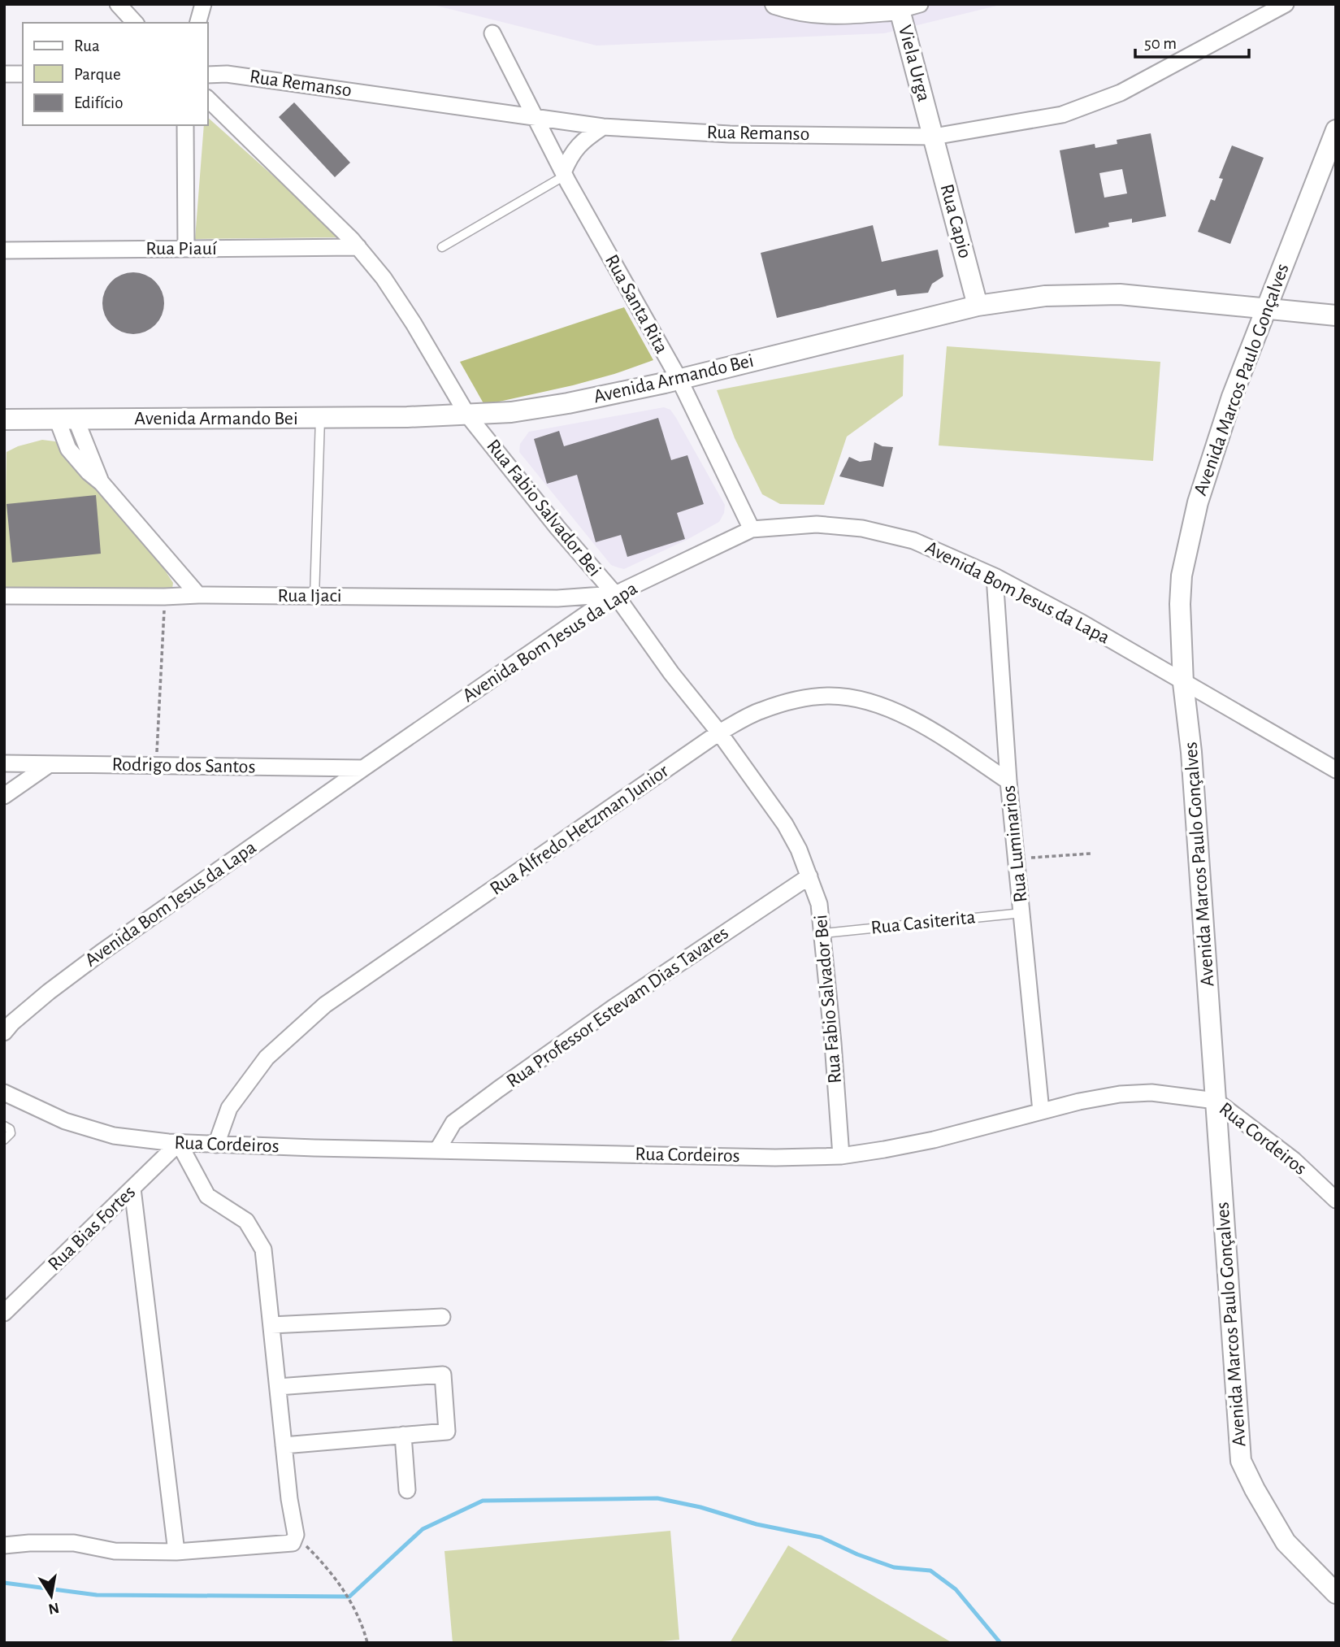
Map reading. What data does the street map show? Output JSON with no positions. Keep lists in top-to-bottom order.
{
  "streets": {
    "street": [
      "Viela Urga",
      "Rua Remanso",
      "Rua Capio",
      "Rua Piauí",
      "Rua Santa Rita",
      "Avenida Armando Bei",
      "Avenida Marcos Paulo Gonçalves",
      "Rua Fabio Salvador Bei",
      "Avenida Bom Jesus da Lapa",
      "Rua Ijaci",
      "Rodrigo dos Santos",
      "Rua Alfredo Hetzman Junior",
      "Rua Luminarios",
      "Rua Professor Estevam Dias Tavares",
      "Rua Cordeiros",
      "Rua Bias Fortes"
    ],
    "lane": ["Rua Casiterita"]
  },
  "crossings": [
    ["Viela Urga", "Rua Remanso"],
    ["Viela Urga", "Rua Capio"],
    ["Rua Remanso", "Rua Capio"],
    ["Rua Remanso", "Rua Santa Rita"],
    ["Rua Capio", "Avenida Armando Bei"],
    ["Rua Piauí", "Rua Fabio Salvador Bei"],
    ["Rua Santa Rita", "Avenida Armando Bei"],
    ["Rua Santa Rita", "Avenida Bom Jesus da Lapa"],
    ["Avenida Armando Bei", "Avenida Marcos Paulo Gonçalves"],
    ["Avenida Armando Bei", "Rua Fabio Salvador Bei"],
    ["Avenida Marcos Paulo Gonçalves", "Avenida Bom Jesus da Lapa"],
    ["Avenida Marcos Paulo Gonçalves", "Rua Cordeiros"],
    ["Rua Fabio Salvador Bei", "Avenida Bom Jesus da Lapa"],
    ["Rua Fabio Salvador Bei", "Rua Ijaci"],
    ["Rua Fabio Salvador Bei", "Rua Alfredo Hetzman Junior"],
    ["Rua Fabio Salvador Bei", "Rua Casiterita"],
    ["Rua Fabio Salvador Bei", "Rua Professor Estevam Dias Tavares"],
    ["Rua Fabio Salvador Bei", "Rua Cordeiros"],
    ["Avenida Bom Jesus da Lapa", "Rua Ijaci"],
    ["Avenida Bom Jesus da Lapa", "Rodrigo dos Santos"],
    ["Avenida Bom Jesus da Lapa", "Rua Luminarios"],
    ["Rua Alfredo Hetzman Junior", "Rua Luminarios"],
    ["Rua Alfredo Hetzman Junior", "Rua Cordeiros"],
    ["Rua Luminarios", "Rua Casiterita"],
    ["Rua Luminarios", "Rua Cordeiros"],
    ["Rua Professor Estevam Dias Tavares", "Rua Cordeiros"],
    ["Rua Cordeiros", "Rua Bias Fortes"]
  ],
  "legend": ["Rua", "Parque", "Edifício"],
  "scale_bar": "50 m",
  "north": "bottom"
}
